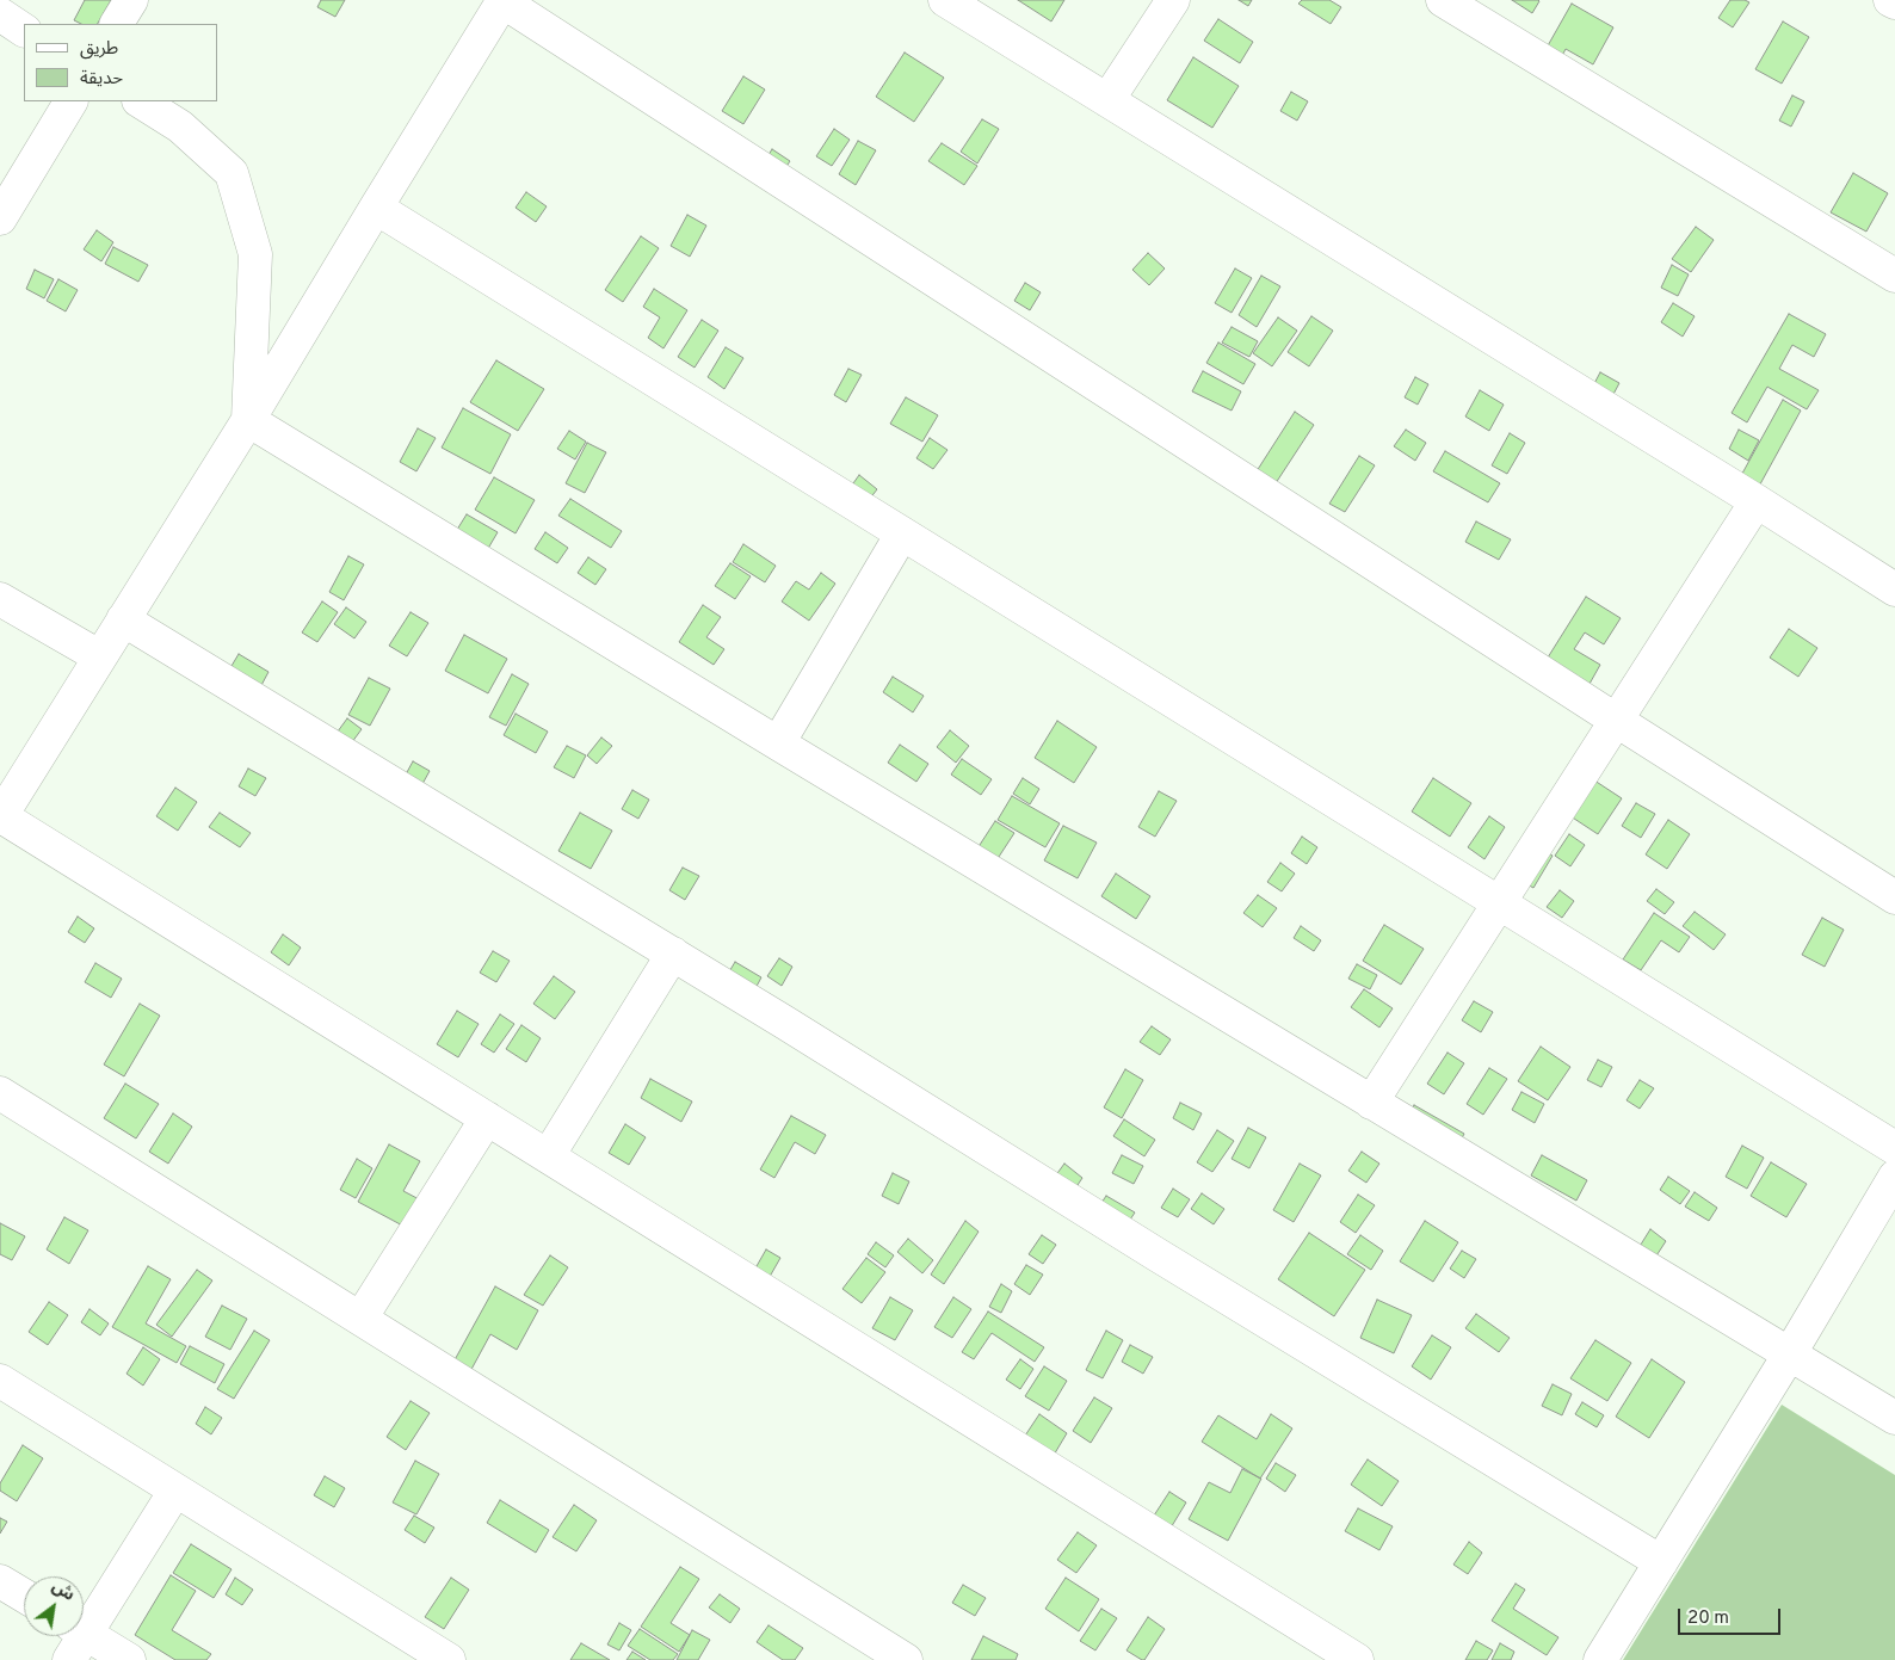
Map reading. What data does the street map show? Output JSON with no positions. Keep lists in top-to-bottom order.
{
  "legend": ["طريق", "حديقة"],
  "scale_bar": "20 m",
  "north": "top right"
}
